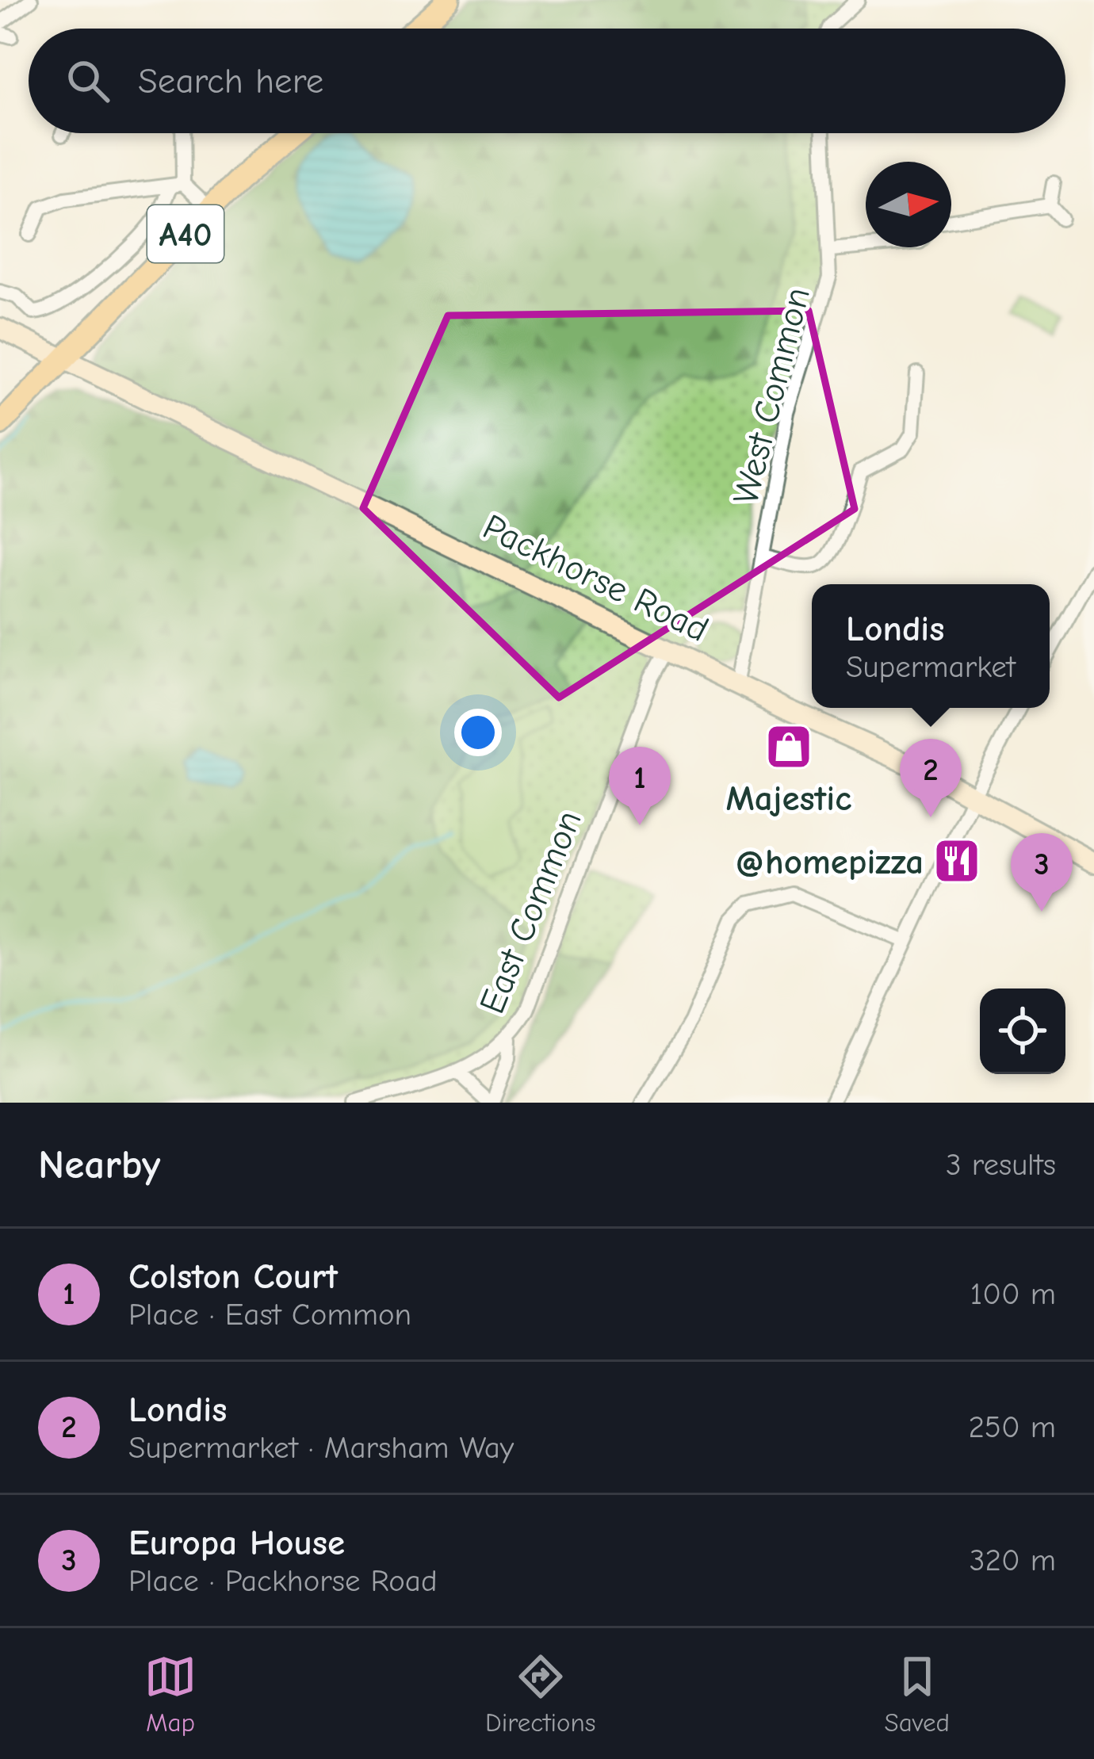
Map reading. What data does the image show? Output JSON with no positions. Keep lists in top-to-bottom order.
{
  "streets": {
    "main road": ["A40", "Packhorse Road"],
    "street": ["West Common", "East Common"]
  },
  "crossings": [
    ["A40", "Packhorse Road"],
    ["West Common", "Packhorse Road"],
    ["Packhorse Road", "East Common"]
  ],
  "places": {
    "shop": ["Majestic"],
    "restaurant": ["@homepizza"]
  },
  "north": "right",
  "page": {
    "search": "Search here",
    "popup": ["Londis", "Supermarket"],
    "pins": ["2", "1", "3"],
    "heading": ["Nearby", "3 results"],
    "list": [
      {
        "mark": "1",
        "name": "Colston Court",
        "note": "Place · East Common",
        "value": "100 m"
      },
      {
        "mark": "2",
        "name": "Londis",
        "note": "Supermarket · Marsham Way",
        "value": "250 m"
      },
      {
        "mark": "3",
        "name": "Europa House",
        "note": "Place · Packhorse Road",
        "value": "320 m"
      }
    ],
    "nav": ["Map", "Directions", "Saved"]
  }
}
